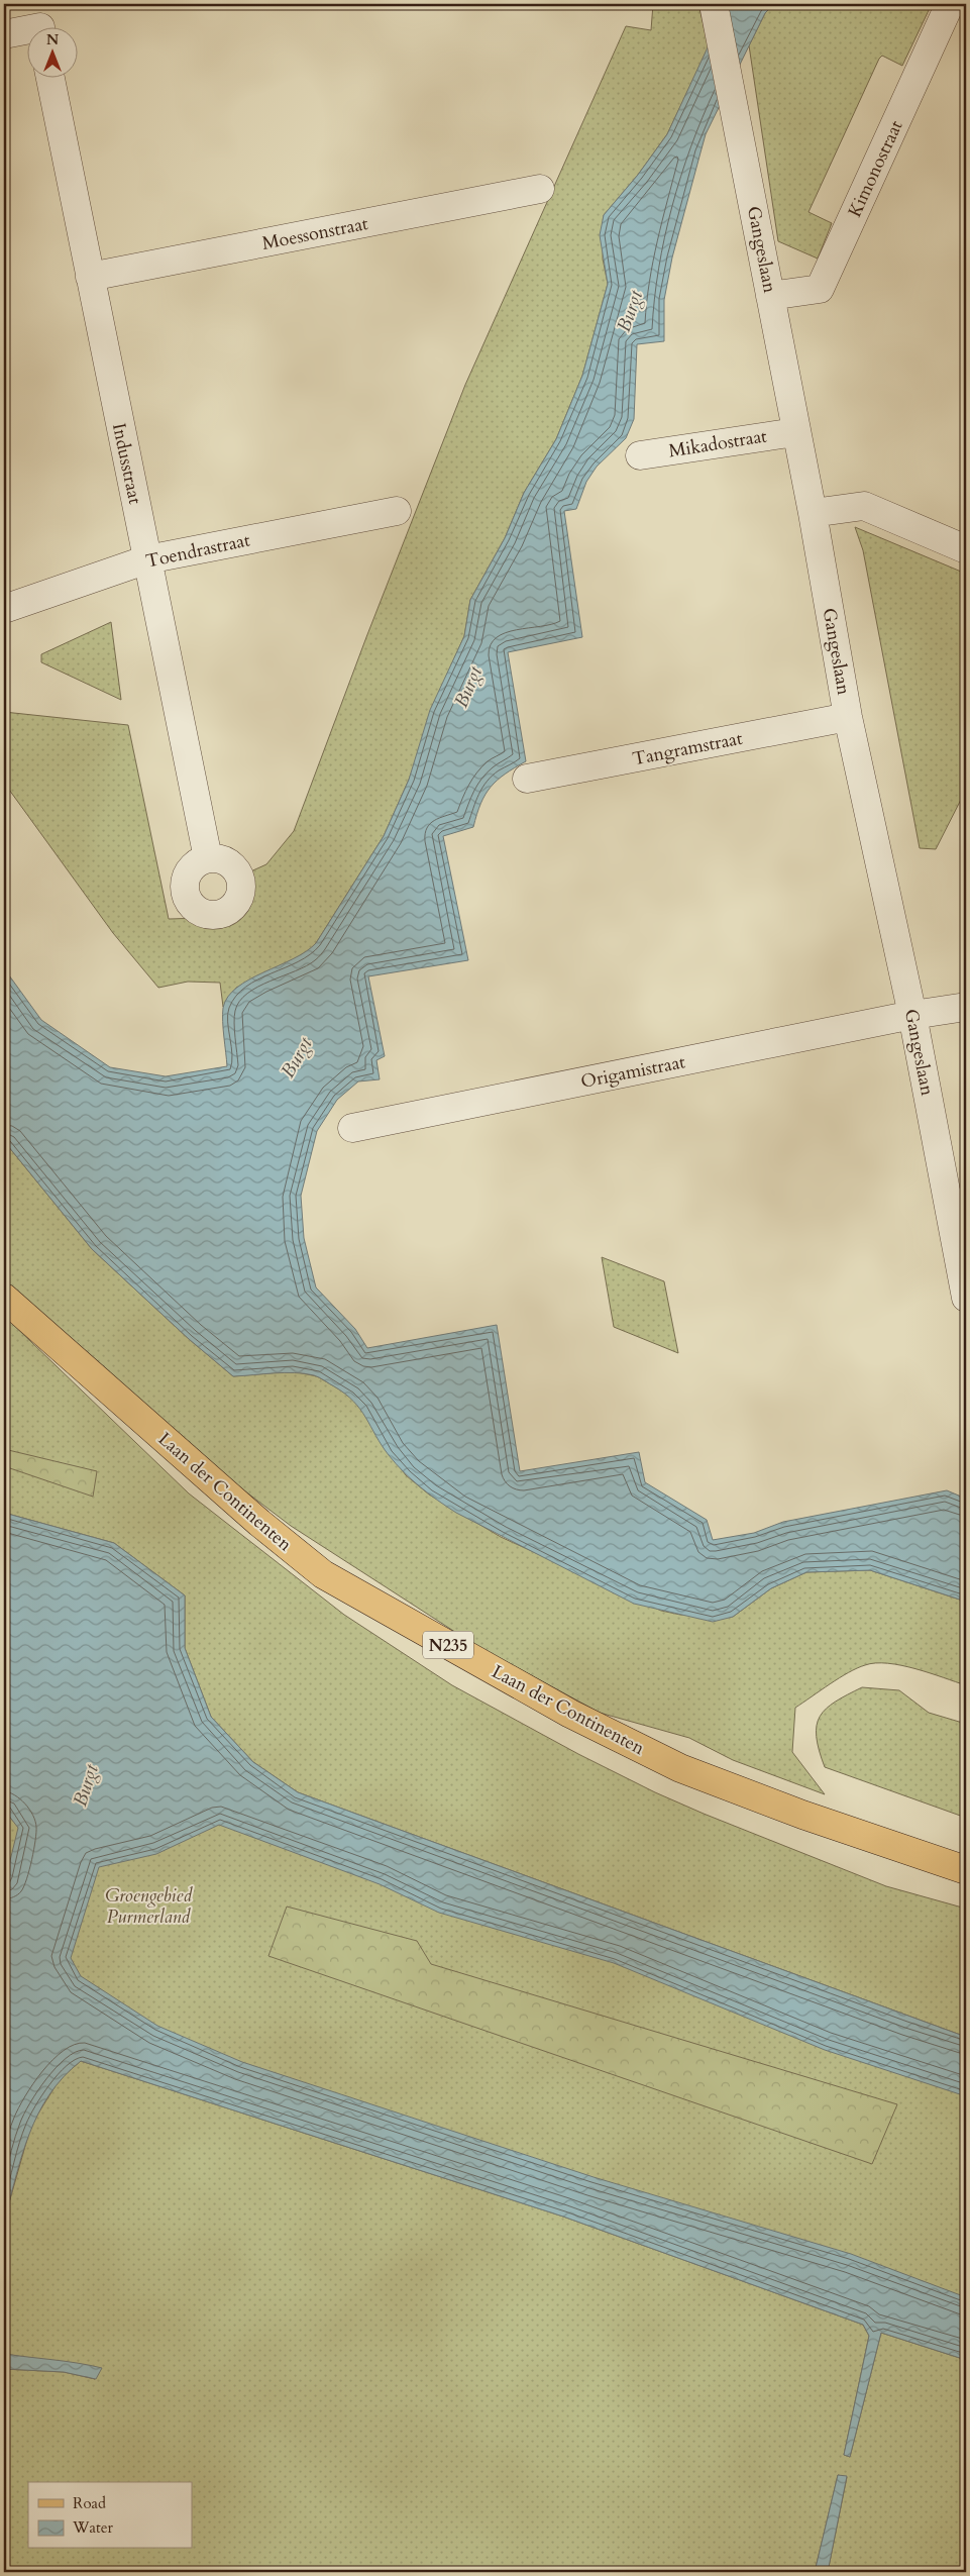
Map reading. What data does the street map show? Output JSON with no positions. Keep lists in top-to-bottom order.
{
  "streets": {
    "main road": ["Laan der Continenten", "N235"],
    "street": [
      "Kimonostraat",
      "Moessonstraat",
      "Gangeslaan",
      "Mikadostraat",
      "Indusstraat",
      "Toendrastraat",
      "Tangramstraat",
      "Origamistraat"
    ]
  },
  "crossings": [
    ["Kimonostraat", "Gangeslaan"],
    ["Moessonstraat", "Indusstraat"],
    ["Gangeslaan", "Mikadostraat"],
    ["Gangeslaan", "Tangramstraat"],
    ["Gangeslaan", "Origamistraat"],
    ["Indusstraat", "Toendrastraat"]
  ],
  "water": ["Burgt"],
  "parks": ["Groengebied Purmerland"],
  "legend": ["Road", "Water"],
  "north": "top"
}
